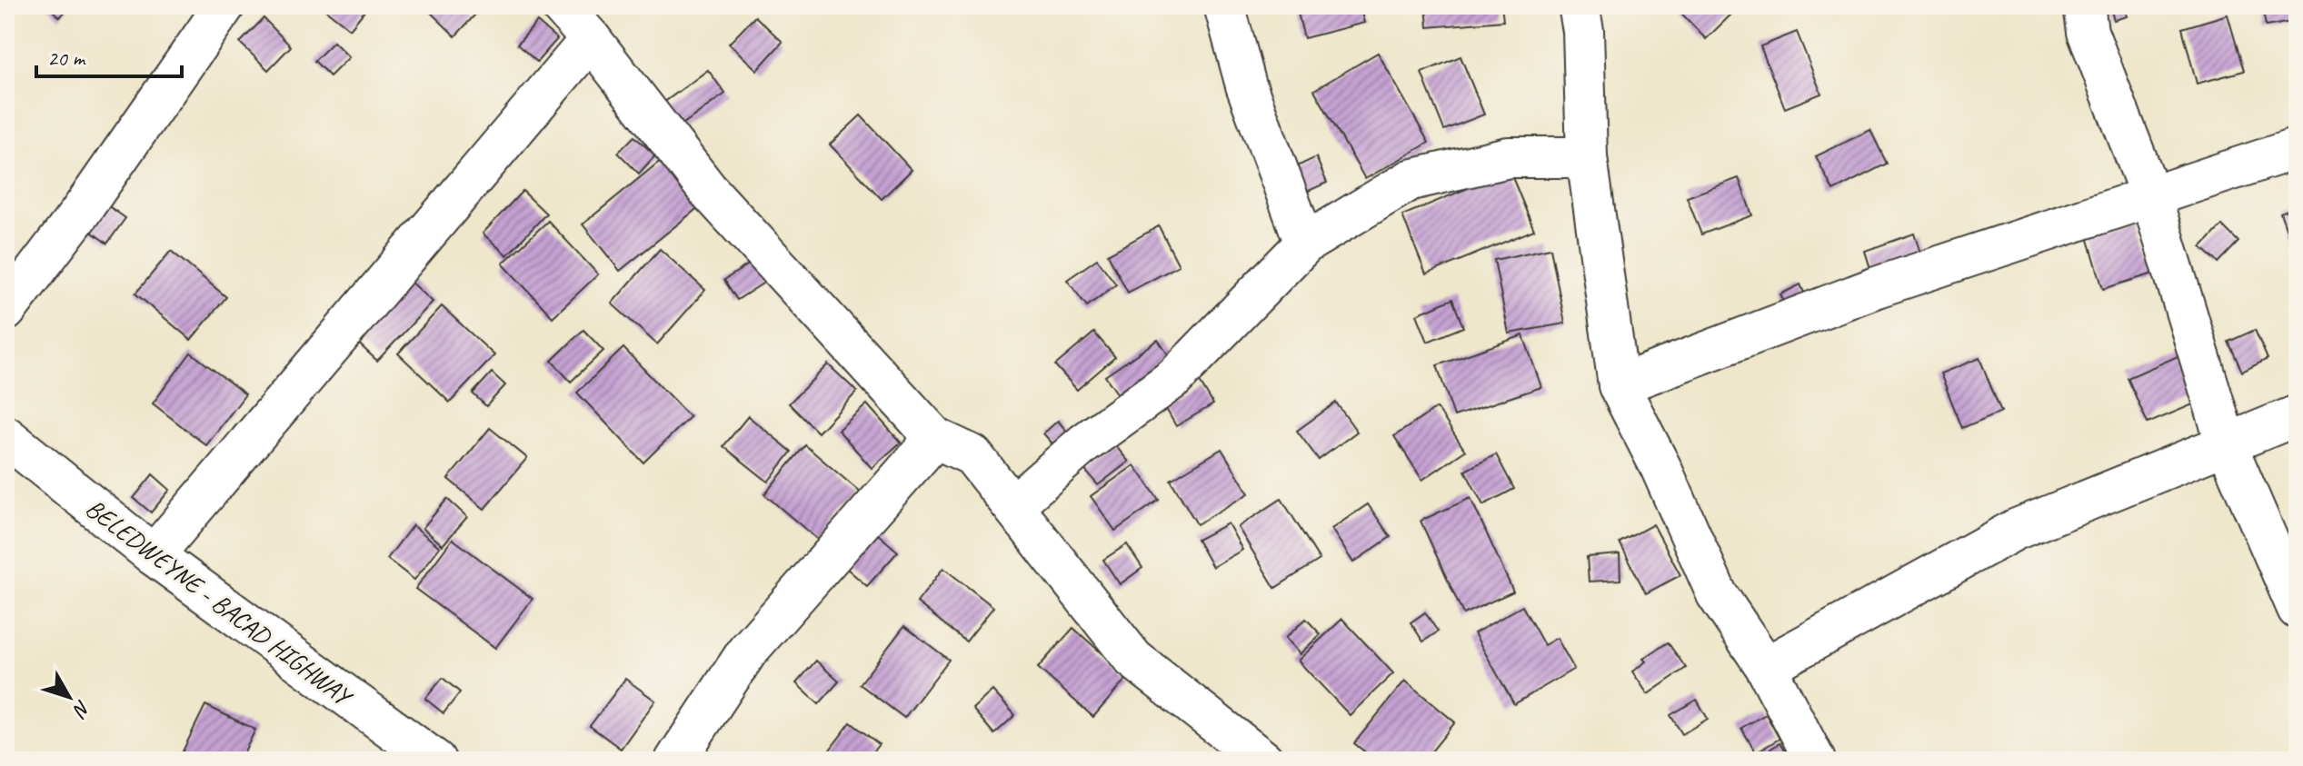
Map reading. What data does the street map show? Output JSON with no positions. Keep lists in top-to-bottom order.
{
  "streets": {
    "street": ["BELEDWEYNE - BACAD HIGHWAY"]
  },
  "scale_bar": "20 m",
  "north": "bottom right"
}
